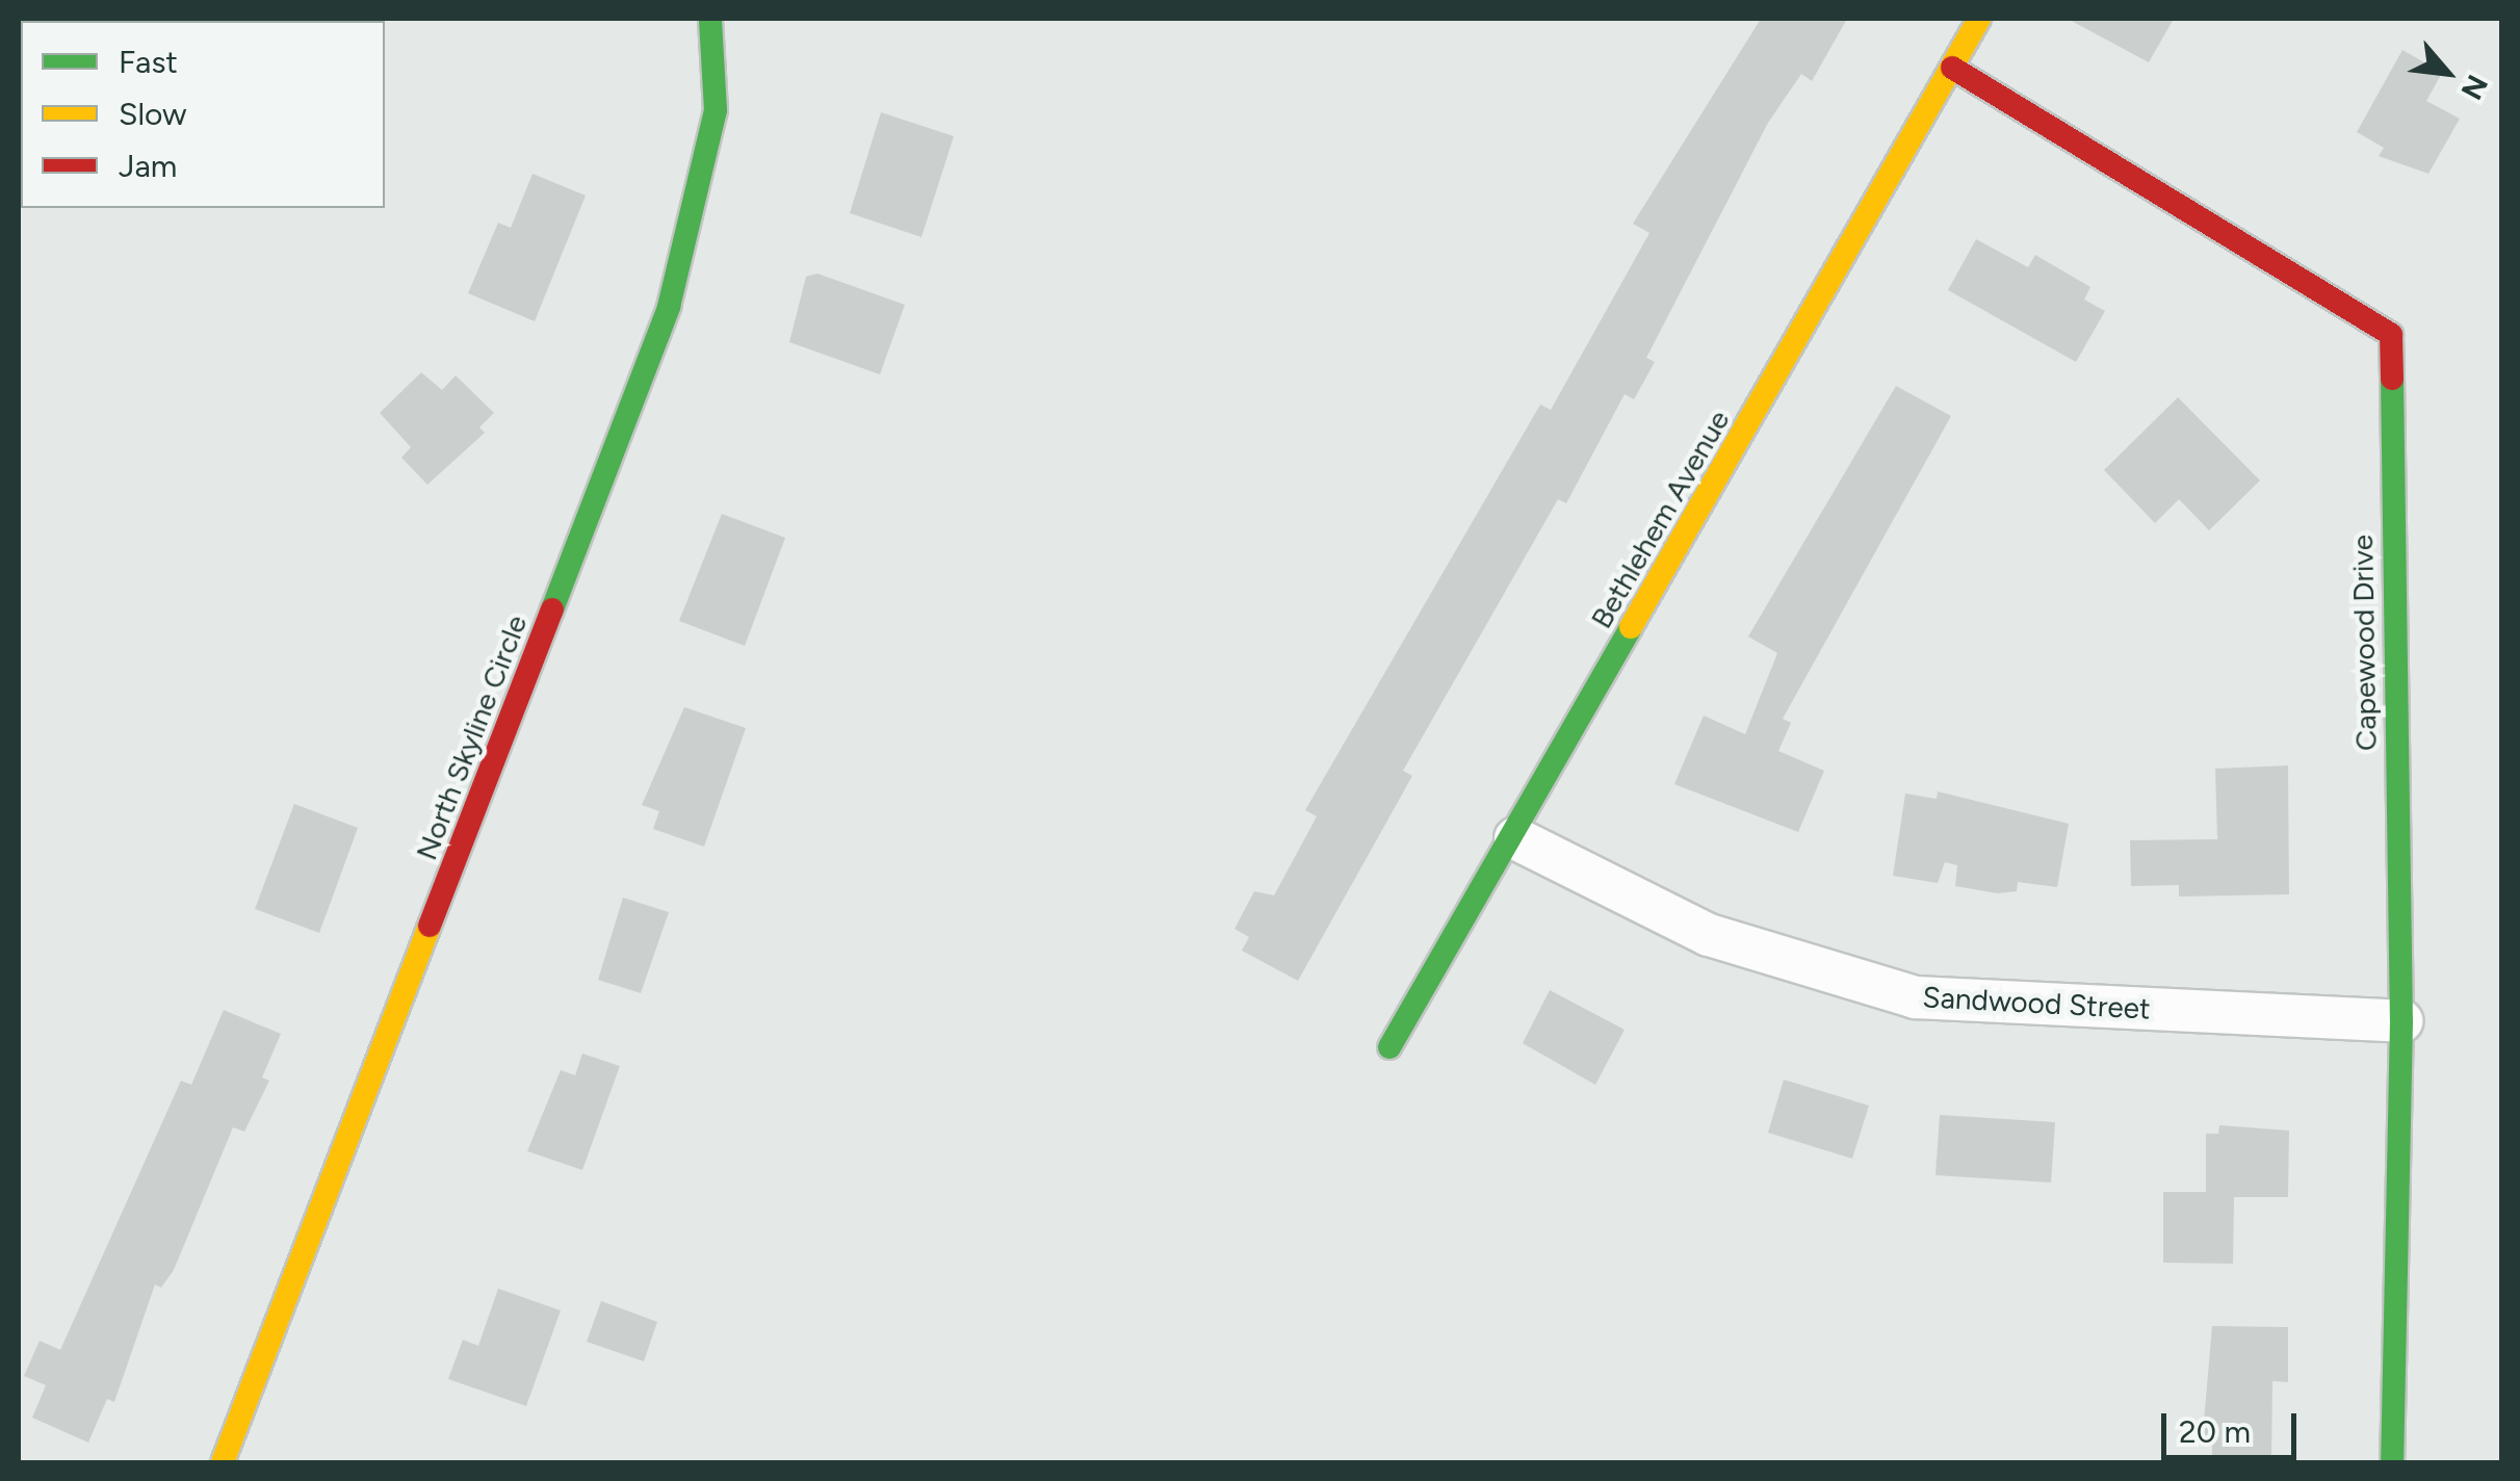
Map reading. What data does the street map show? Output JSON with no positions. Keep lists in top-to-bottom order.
{
  "streets": {
    "street": [
      "Bethlehem Avenue",
      "Capewood Drive",
      "North Skyline Circle",
      "Sandwood Street"
    ]
  },
  "crossings": [
    ["Bethlehem Avenue", "Capewood Drive"],
    ["Bethlehem Avenue", "Sandwood Street"],
    ["Capewood Drive", "Sandwood Street"]
  ],
  "legend": ["Fast", "Slow", "Jam"],
  "scale_bar": "20 m",
  "north": "bottom right"
}
